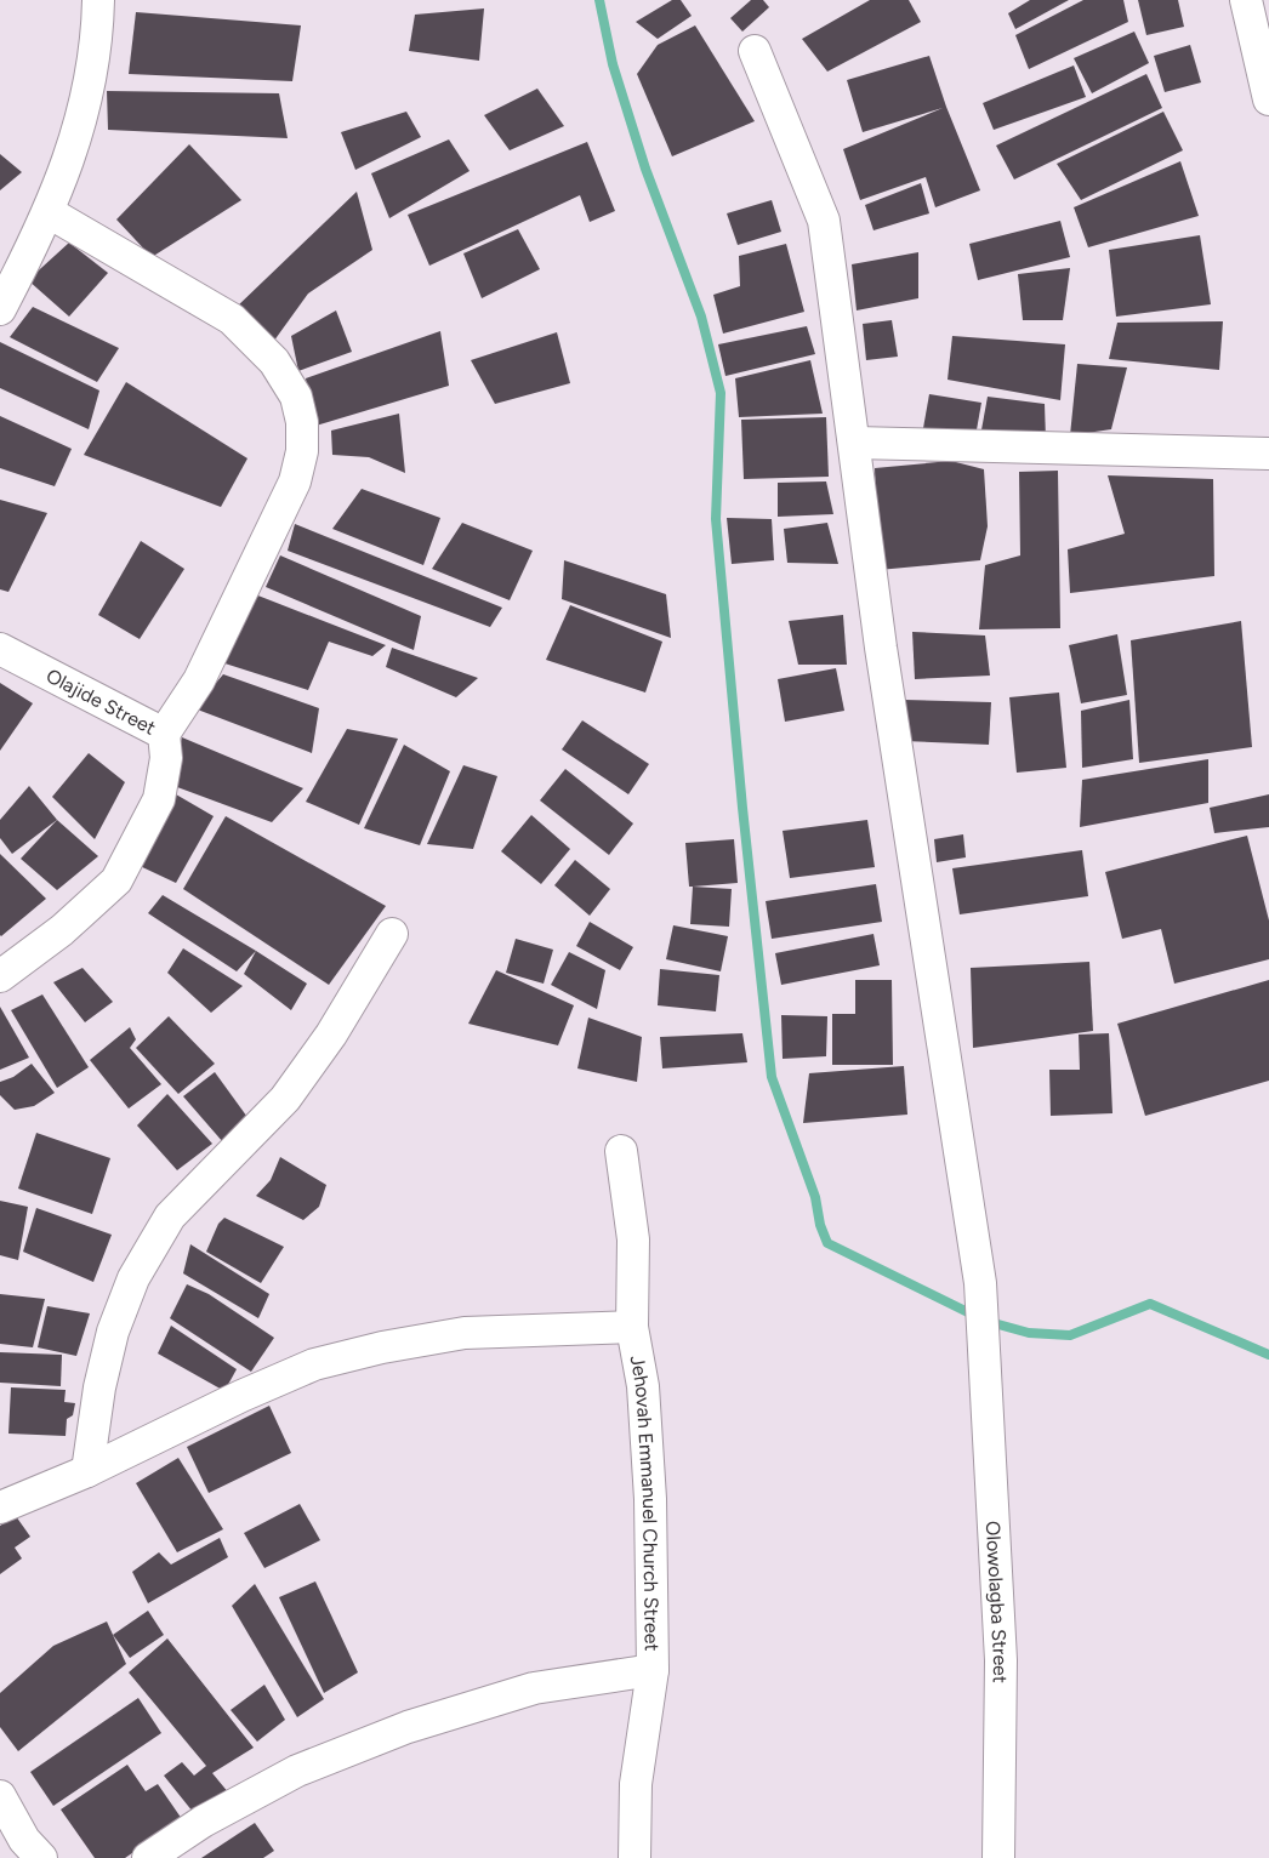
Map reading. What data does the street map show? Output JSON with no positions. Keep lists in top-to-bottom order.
{
  "streets": {
    "street": ["Olajide Street", "Jehovah Emmanuel Church Street", "Olowolagba Street"]
  }
}
